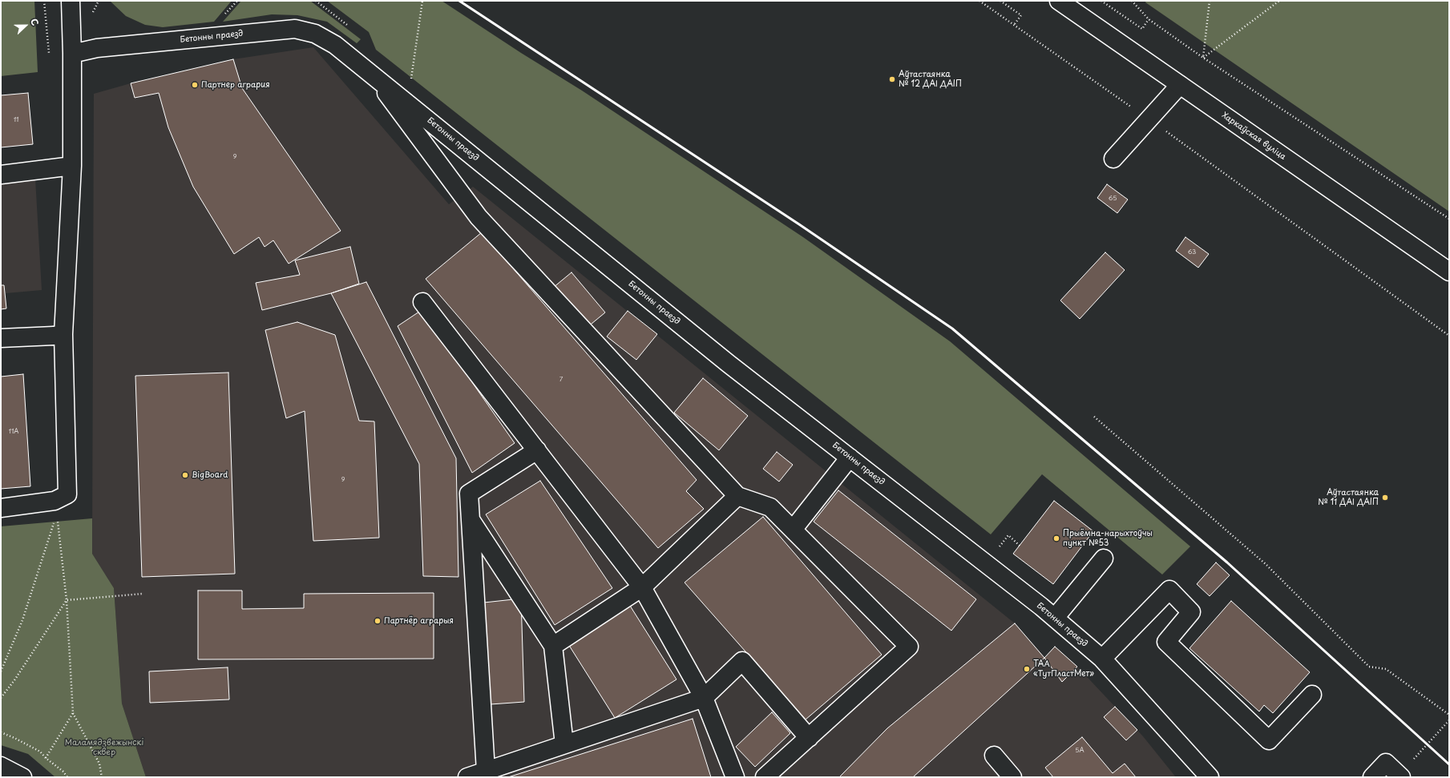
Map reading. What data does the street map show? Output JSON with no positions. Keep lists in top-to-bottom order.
{
  "streets": {
    "street": ["Бетонны праезд", "Харкаўская вуліца"]
  },
  "parks": ["Маламядзвежынскі сквер"],
  "places": [
    "Аўтастаянка № 12 ДАІ ДАІП",
    "Партнер агрария",
    "BigBoard",
    "Аўтастаянка № 11 ДАІ ДАІП",
    "Прыёмна-нарыхтоўчы пункт №53",
    "Партнёр аграрыя",
    "ТАА «ТутПластМет»"
  ],
  "house_numbers": [
    "11",
    "9",
    "65",
    "63",
    "7",
    "11А",
    "9",
    "5А"
  ],
  "north": "right"
}
